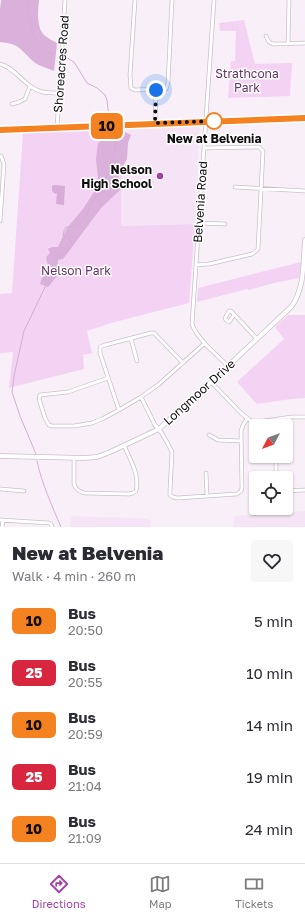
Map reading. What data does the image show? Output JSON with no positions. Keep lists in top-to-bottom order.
{
  "streets": {
    "street": ["Shoreacres Road", "Belvenia Road", "Longmoor Drive"]
  },
  "crossings": [
    ["Belvenia Road", "Longmoor Drive"]
  ],
  "parks": ["Strathcona Park", "Nelson Park"],
  "places": ["New at Belvenia", "Nelson High School"],
  "lines": ["bus line 10"],
  "north": "bottom left",
  "page": {
    "on_map": "10",
    "heading": ["New at Belvenia", "Walk · 4 min · 260 m"],
    "list": [
      {
        "mark": "10",
        "name": "Bus",
        "note": "20:50",
        "value": "5 min"
      },
      {
        "mark": "25",
        "name": "Bus",
        "note": "20:55",
        "value": "10 min"
      },
      {
        "mark": "10",
        "name": "Bus",
        "note": "20:59",
        "value": "14 min"
      },
      {
        "mark": "25",
        "name": "Bus",
        "note": "21:04",
        "value": "19 min"
      },
      {
        "mark": "10",
        "name": "Bus",
        "note": "21:09",
        "value": "24 min"
      }
    ],
    "tabs": ["Directions", "Map", "Tickets"]
  }
}
